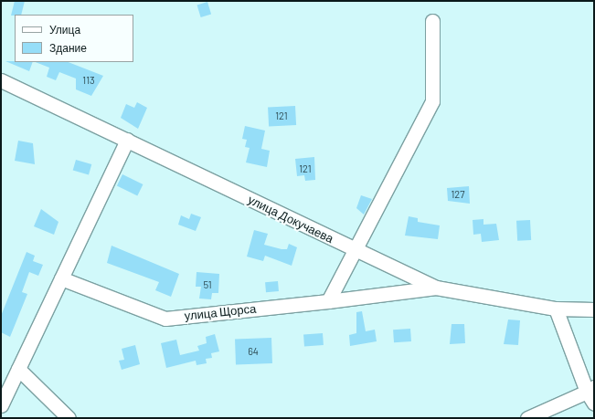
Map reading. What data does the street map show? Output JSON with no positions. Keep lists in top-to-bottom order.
{
  "streets": {
    "street": ["улица Докучаева", "улица Щорса"]
  },
  "crossings": [
    ["улица Докучаева", "улица Щорса"]
  ],
  "house_numbers": [
    "113",
    "121",
    "121",
    "127",
    "51",
    "64"
  ],
  "legend": ["Улица", "Здание"]
}
